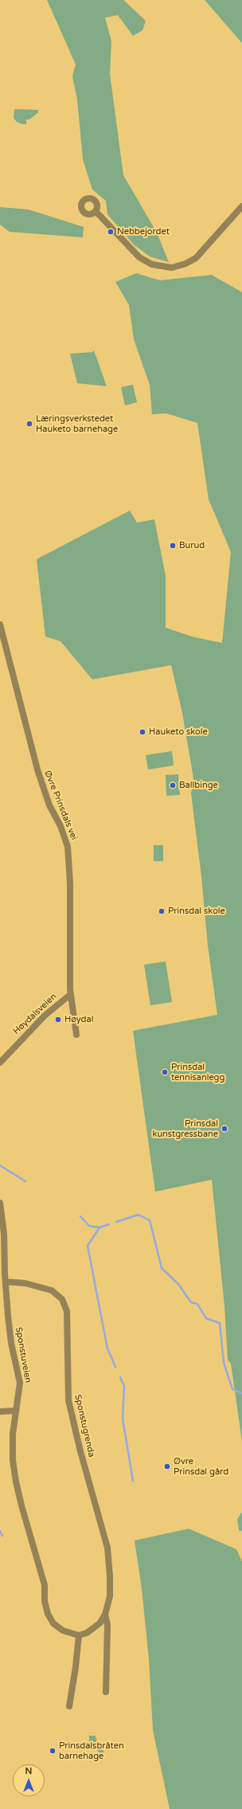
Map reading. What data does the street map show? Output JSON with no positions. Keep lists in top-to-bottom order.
{
  "streets": {
    "street": [
      "Øvre Prinsdals vei",
      "Høydalsveien",
      "Sponstuveien",
      "Sponstugrenda"
    ]
  },
  "crossings": [
    ["Øvre Prinsdals vei", "Høydalsveien"],
    ["Sponstuveien", "Sponstugrenda"]
  ],
  "places": [
    "Nebbejordet",
    "Læringsverkstedet Hauketo barnehage",
    "Burud",
    "Hauketo skole",
    "Ballbinge",
    "Prinsdal skole",
    "Høydal",
    "Prinsdal tennisanlegg",
    "Prinsdal kunstgressbane",
    "Øvre Prinsdal gård",
    "Prinsdalsbråten barnehage"
  ],
  "north": "top"
}
